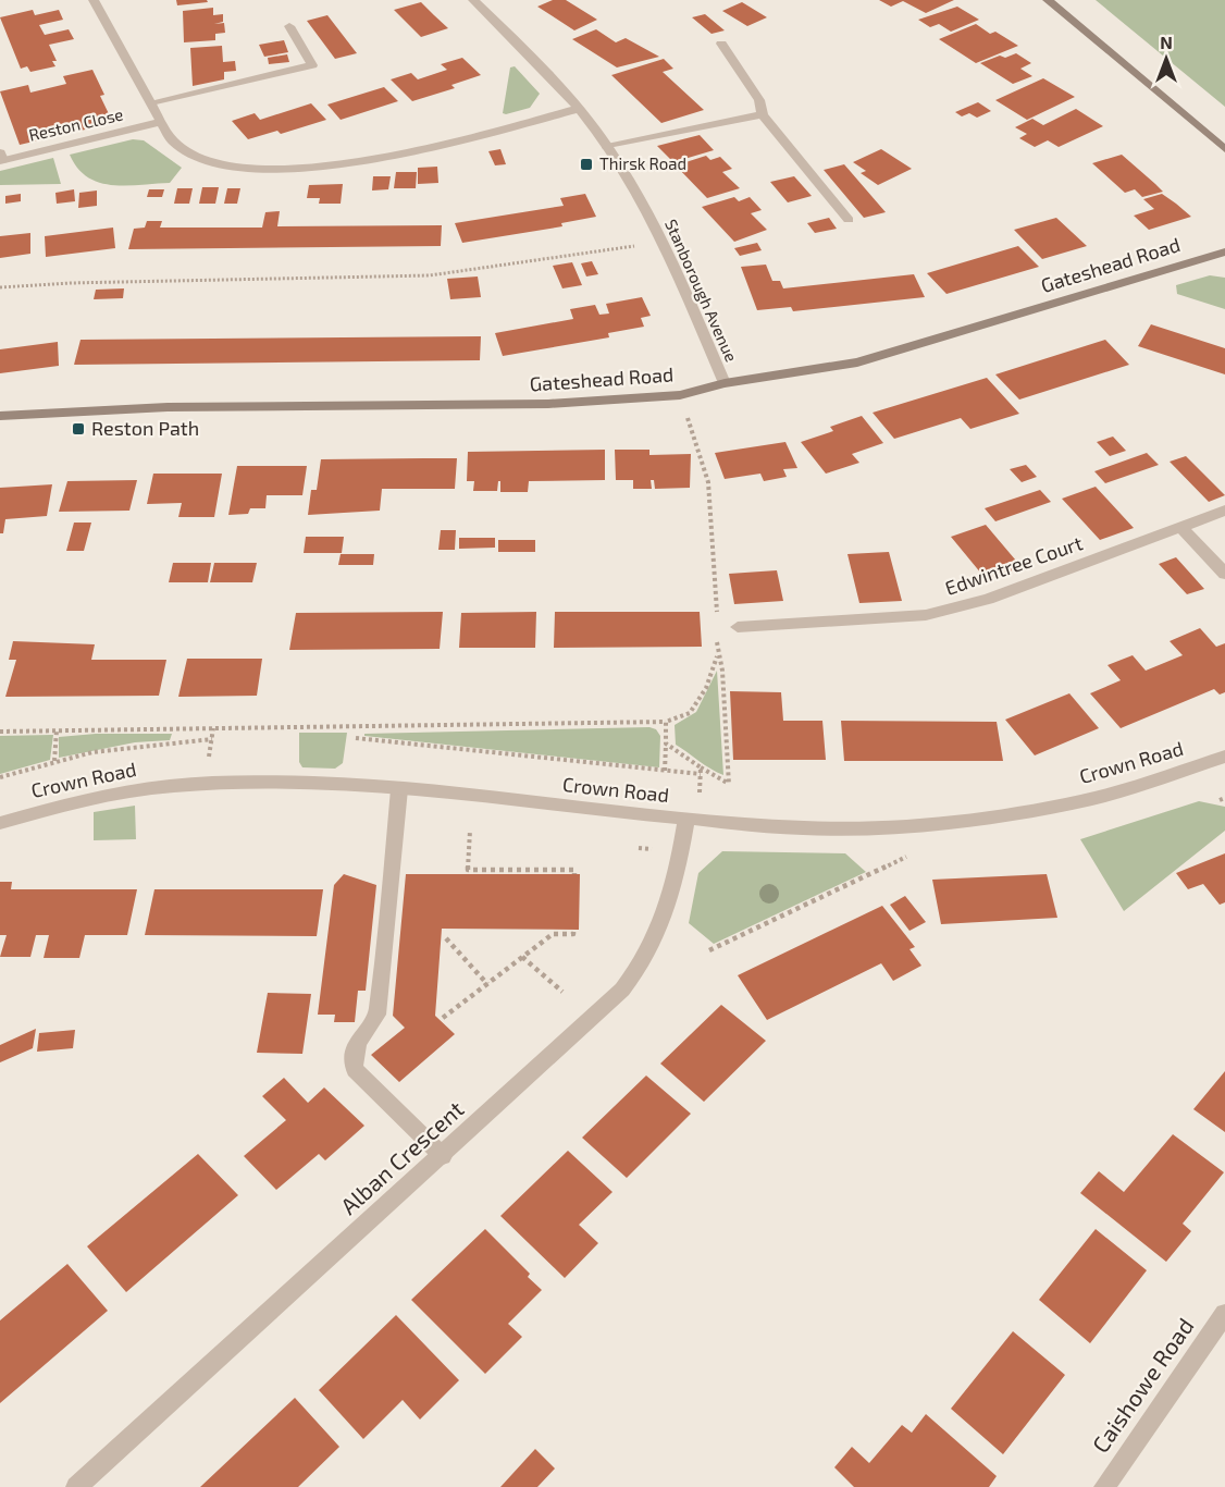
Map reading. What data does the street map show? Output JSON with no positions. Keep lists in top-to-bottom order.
{
  "streets": {
    "street": [
      "Reston Close",
      "Gateshead Road",
      "Stanborough Avenue",
      "Edwintree Court",
      "Crown Road",
      "Alban Crescent",
      "Caishowe Road"
    ]
  },
  "crossings": [
    ["Gateshead Road", "Stanborough Avenue"],
    ["Crown Road", "Alban Crescent"]
  ],
  "places": {
    "transit": ["Thirsk Road", "Reston Path"]
  },
  "north": "top"
}
